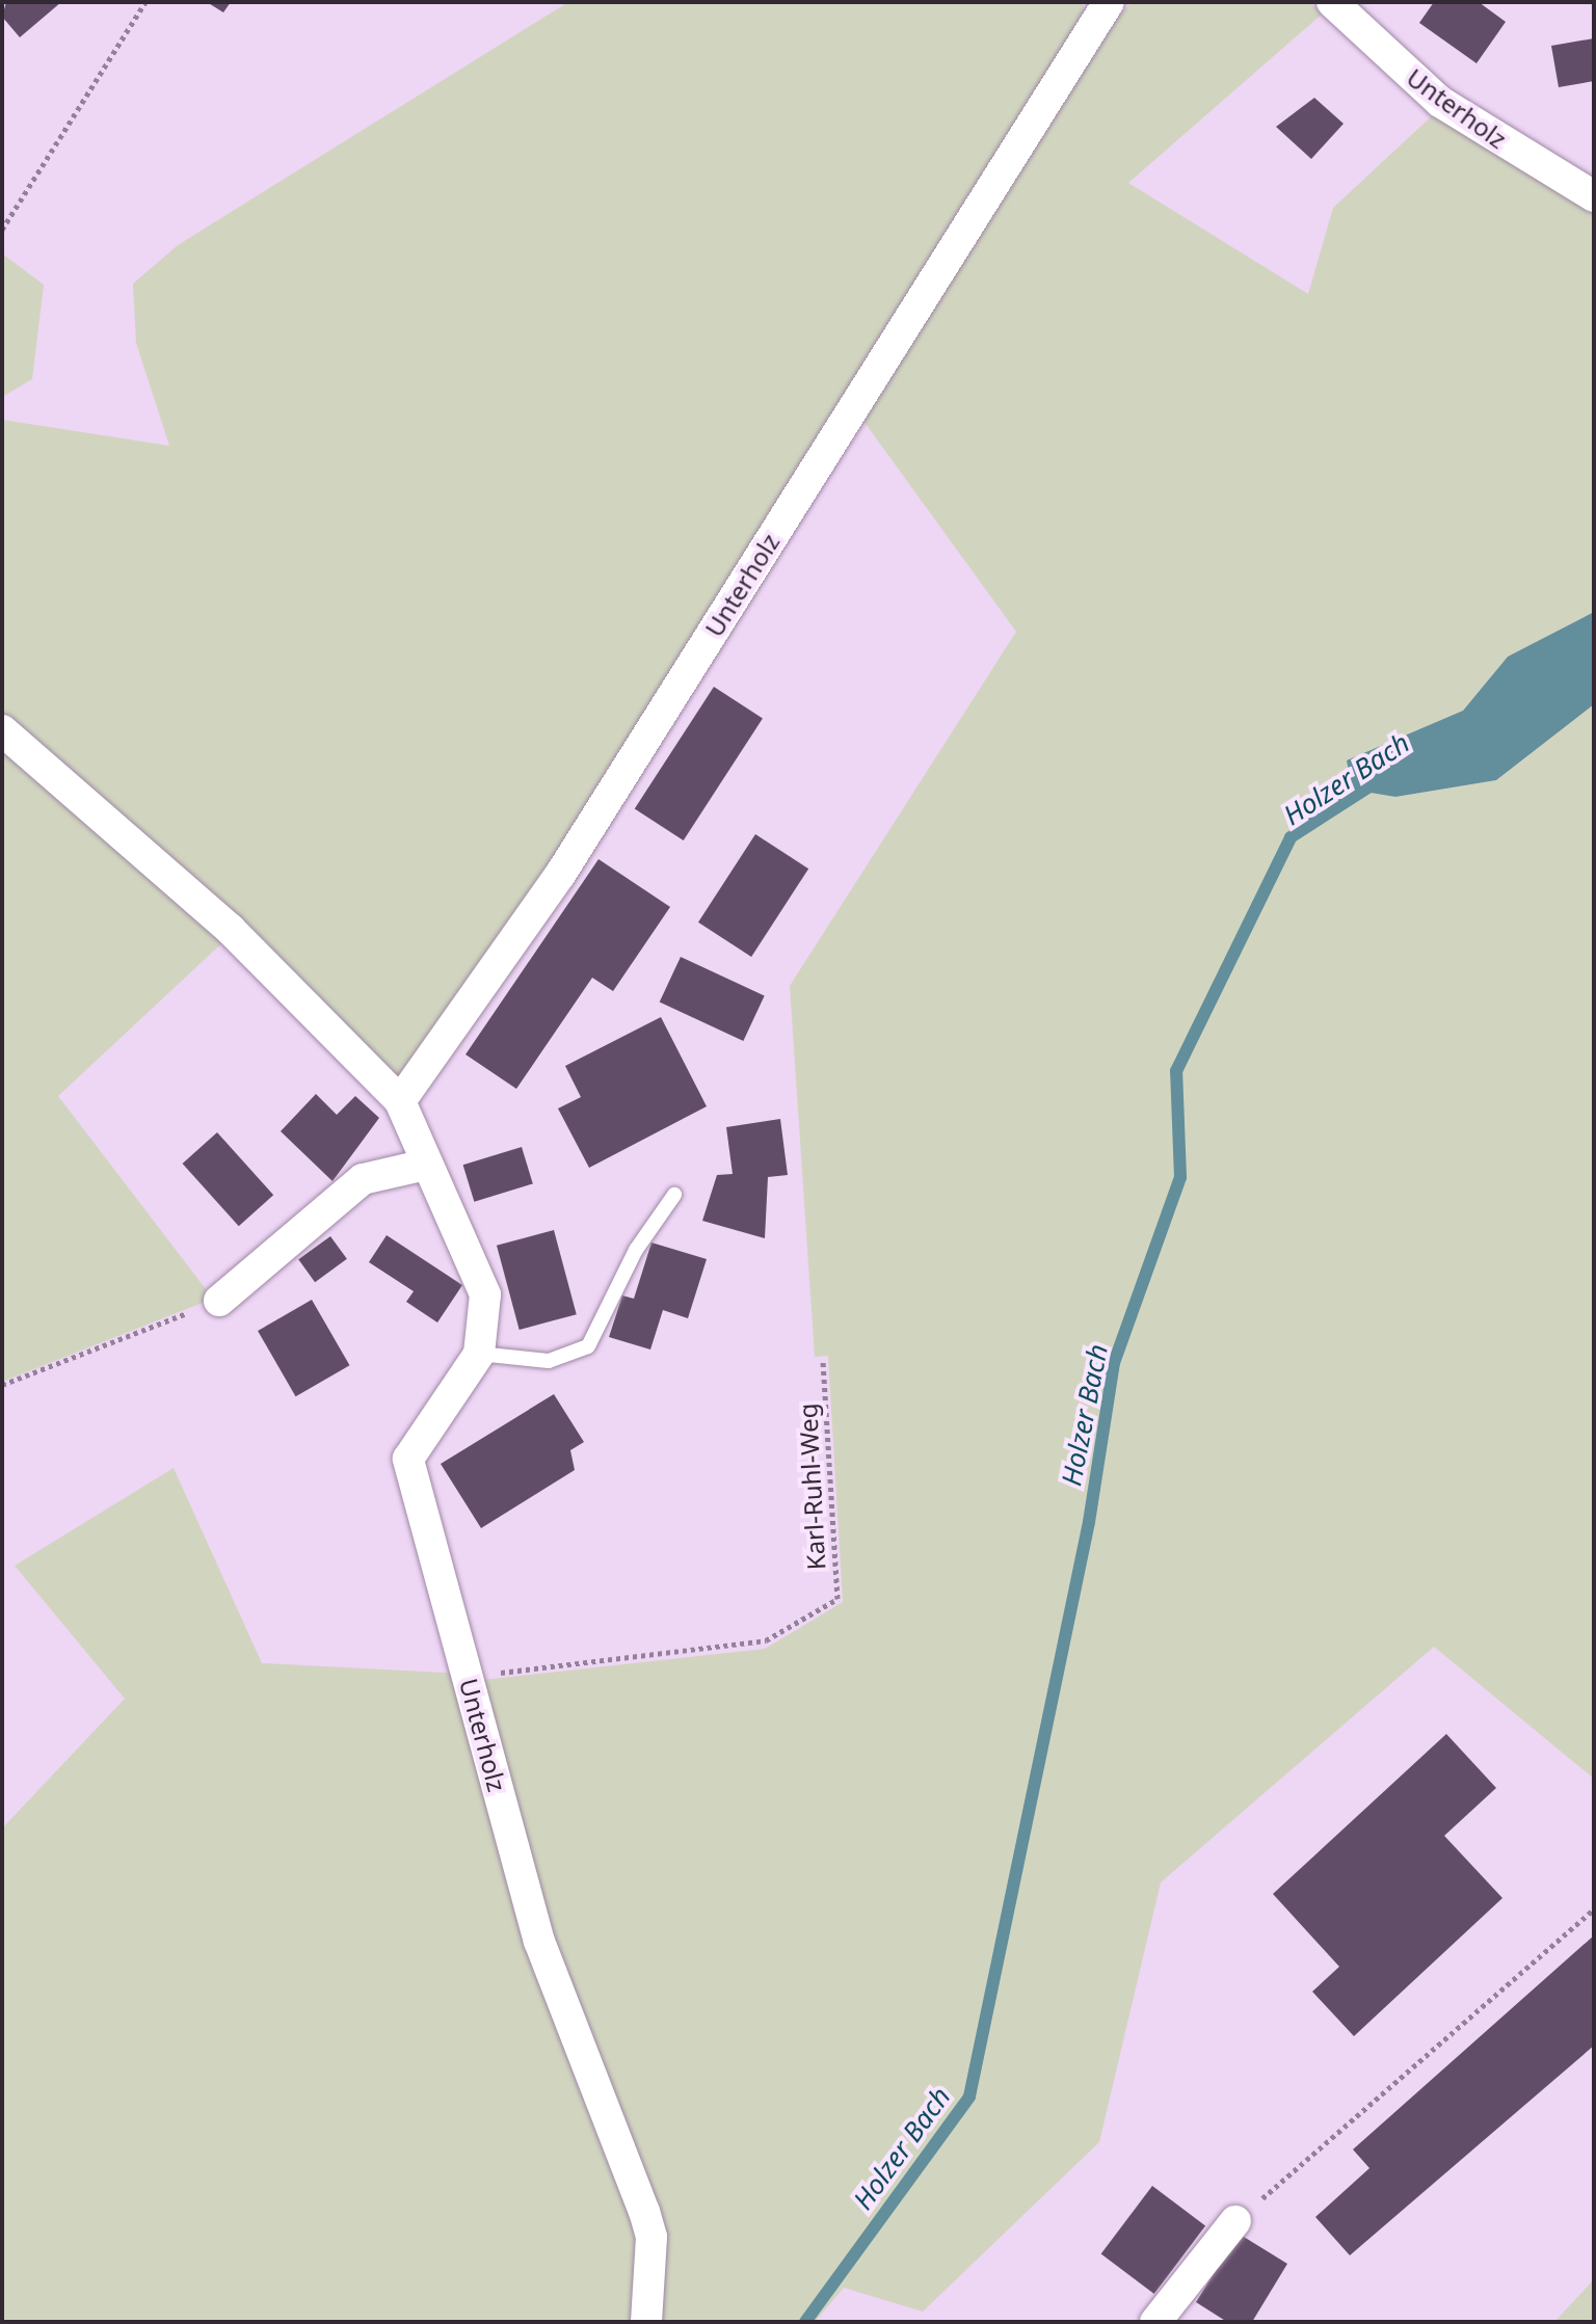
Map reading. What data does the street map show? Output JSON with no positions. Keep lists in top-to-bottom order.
{
  "streets": {
    "street": ["Unterholz"],
    "path": ["Karl-Ruhl-Weg"]
  },
  "water": ["Holzer Bach"]
}
